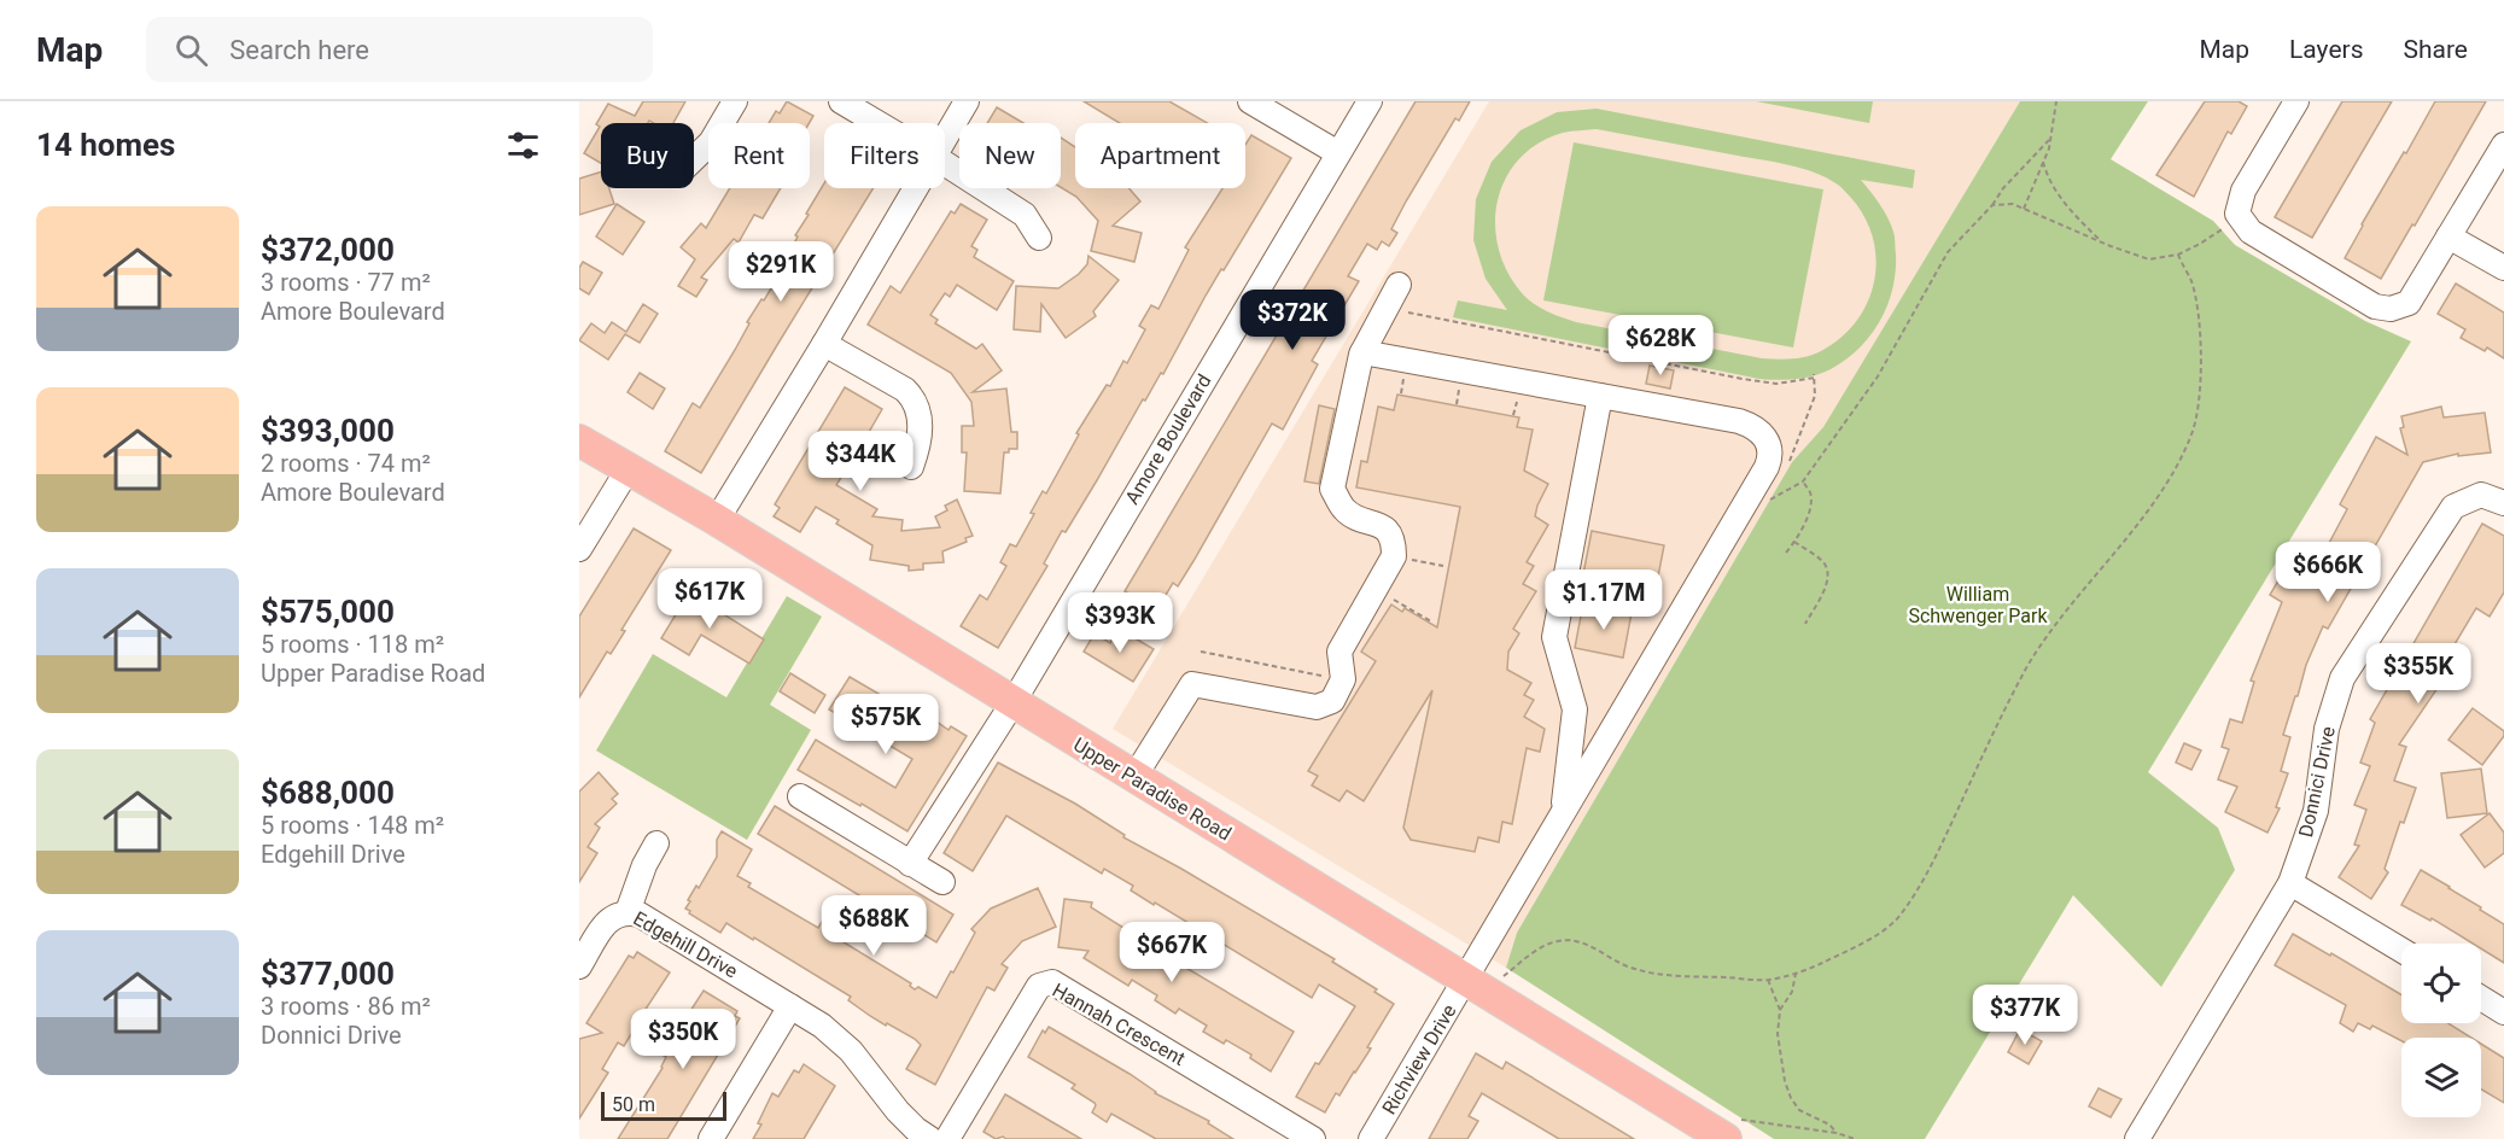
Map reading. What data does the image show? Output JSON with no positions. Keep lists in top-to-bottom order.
{
  "streets": {
    "main road": ["Upper Paradise Road"],
    "street": [
      "Amore Boulevard",
      "Donnici Drive",
      "Edgehill Drive",
      "Hannah Crescent",
      "Richview Drive"
    ]
  },
  "crossings": [
    ["Amore Boulevard", "Upper Paradise Road"],
    ["Upper Paradise Road", "Richview Drive"]
  ],
  "parks": ["William Schwenger Park"],
  "scale_bar": "50 m",
  "page": {
    "header": "Map",
    "search": "Search here",
    "nav": ["Map", "Layers", "Share"],
    "heading": "14 homes",
    "chip": [
      "Buy",
      "Rent",
      "Filters",
      "New",
      "Apartment"
    ],
    "list": [
      {
        "name": "$372,000",
        "note": "3 rooms · 77 m² · Amore Boulevard"
      },
      {
        "name": "$393,000",
        "note": "2 rooms · 74 m² · Amore Boulevard"
      },
      {
        "name": "$575,000",
        "note": "5 rooms · 118 m² · Upper Paradise Road"
      },
      {
        "name": "$688,000",
        "note": "5 rooms · 148 m² · Edgehill Drive"
      },
      {
        "name": "$377,000",
        "note": "3 rooms · 86 m² · Donnici Drive"
      }
    ],
    "price": [
      "$291K",
      "$372K",
      "$628K",
      "$344K",
      "$666K",
      "$617K",
      "$1.17M",
      "$393K",
      "$355K",
      "$575K",
      "$688K",
      "$667K",
      "$377K",
      "$350K"
    ],
    "scale": "50 m"
  }
}
